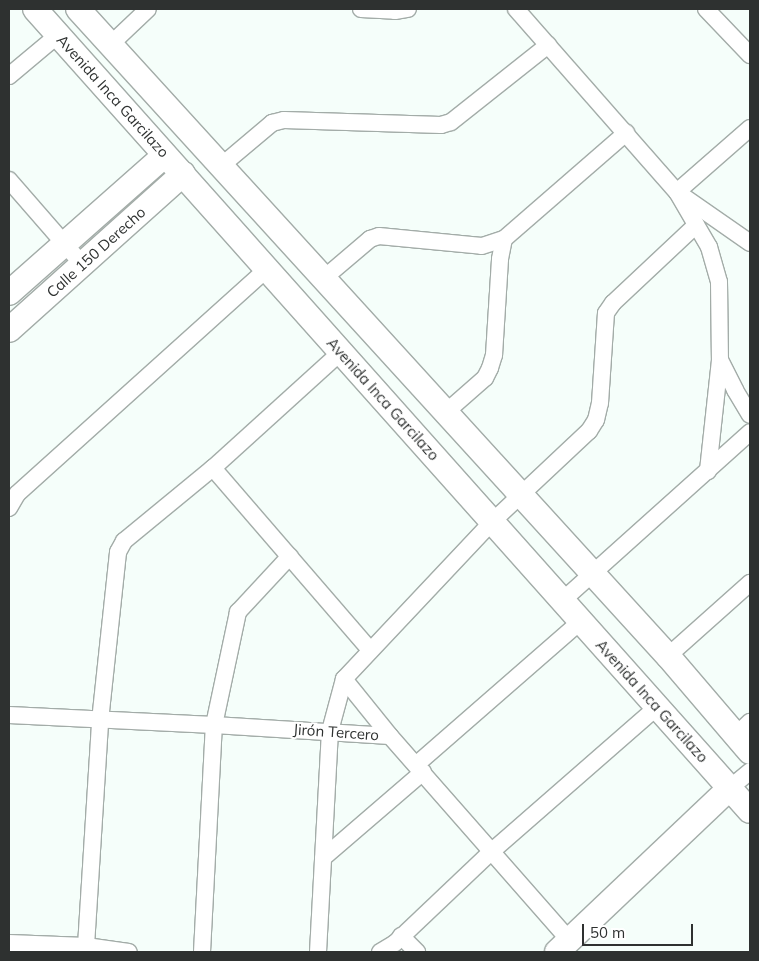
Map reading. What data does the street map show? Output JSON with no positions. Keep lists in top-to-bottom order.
{
  "streets": {
    "main road": ["Avenida Inca Garcilazo", "Calle 150 Derecho"],
    "street": ["Jirón Tercero"]
  },
  "crossings": [
    ["Avenida Inca Garcilazo", "Calle 150 Derecho"]
  ],
  "scale_bar": "50 m"
}
